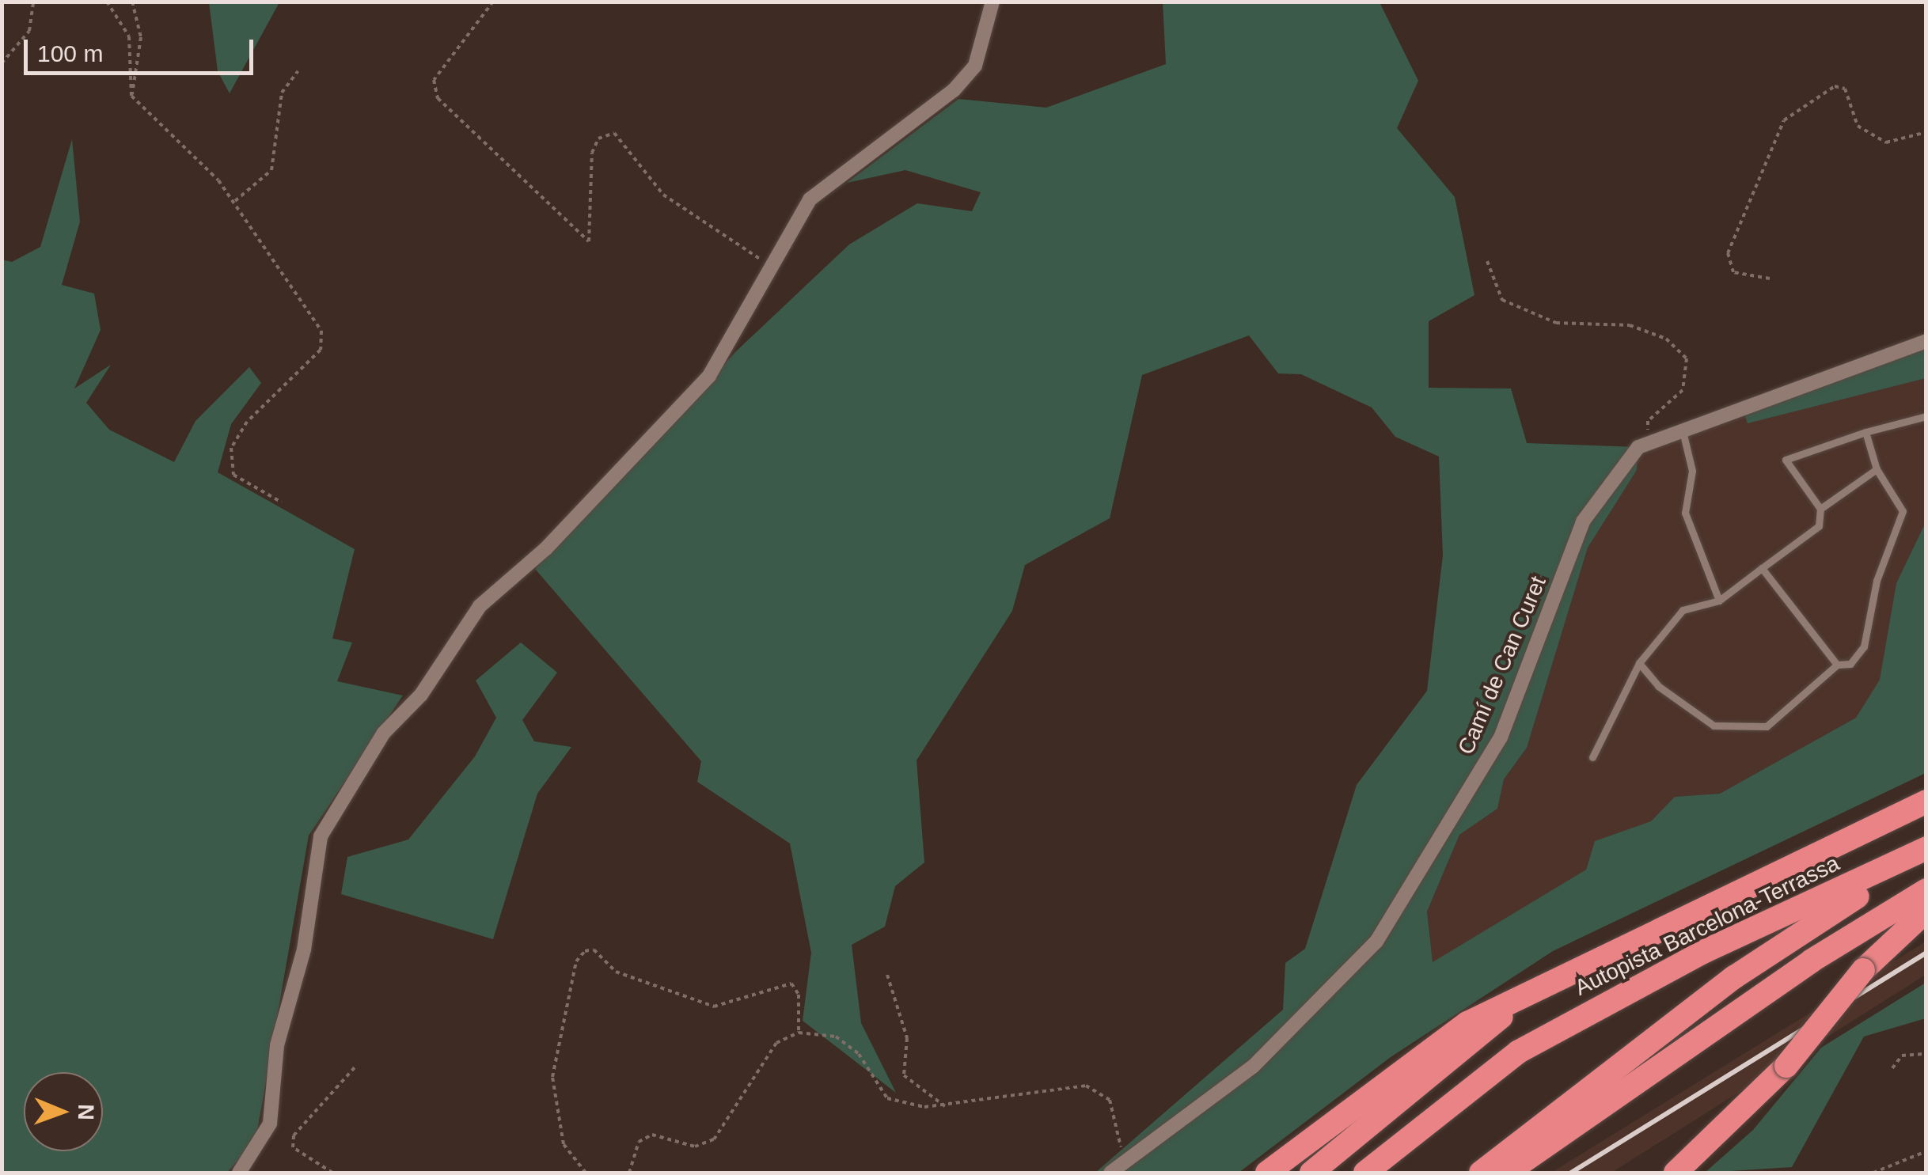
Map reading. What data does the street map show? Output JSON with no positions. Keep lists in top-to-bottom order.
{
  "streets": {
    "highway": ["Autopista Barcelona-Terrassa"],
    "street": ["Camí de Can Curet"]
  },
  "scale_bar": "100 m",
  "north": "right"
}
